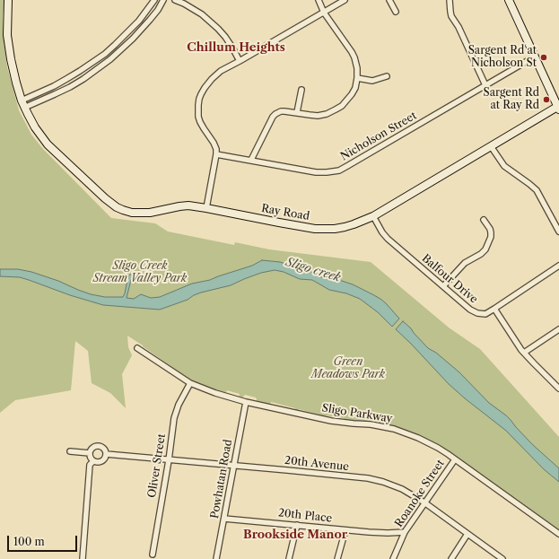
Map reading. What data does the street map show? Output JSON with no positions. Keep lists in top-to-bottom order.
{
  "streets": {
    "street": [
      "Nicholson Street",
      "Ray Road",
      "Balfour Drive",
      "Sligo Parkway",
      "20th Avenue",
      "Oliver Street",
      "Powhatan Road",
      "Roanoke Street",
      "20th Place"
    ]
  },
  "crossings": [
    ["Ray Road", "Balfour Drive"],
    ["Sligo Parkway", "Oliver Street"],
    ["Sligo Parkway", "Powhatan Road"],
    ["Sligo Parkway", "Roanoke Street"],
    ["20th Avenue", "Oliver Street"],
    ["20th Avenue", "Powhatan Road"],
    ["20th Avenue", "Roanoke Street"],
    ["Powhatan Road", "20th Place"],
    ["Roanoke Street", "20th Place"]
  ],
  "districts": ["Chillum Heights", "Brookside Manor"],
  "water": ["Sligo creek"],
  "parks": ["Sligo Creek Stream Valley Park", "Green Meadows Park"],
  "places": ["Sargent Rd at Nicholson St", "Sargent Rd at Ray Rd"],
  "scale_bar": "100 m"
}
